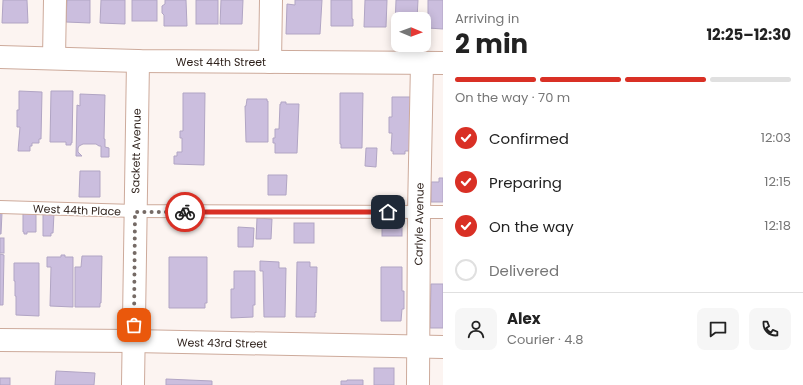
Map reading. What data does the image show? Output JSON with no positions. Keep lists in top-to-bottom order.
{
  "streets": {
    "street": [
      "West 44th Street",
      "Sackett Avenue",
      "Carlyle Avenue",
      "West 43rd Street"
    ],
    "lane": ["West 44th Place"]
  },
  "crossings": [
    ["West 44th Street", "Sackett Avenue"],
    ["West 44th Street", "Carlyle Avenue"],
    ["Sackett Avenue", "West 44th Place"],
    ["Sackett Avenue", "West 43rd Street"],
    ["West 44th Place", "Carlyle Avenue"],
    ["Carlyle Avenue", "West 43rd Street"]
  ],
  "north": "right",
  "page": {
    "heading": ["2 min", "Arriving in", "12:25–12:30"],
    "panel": ["Alex", "Courier · 4.8"],
    "bar": "On the way · 70 m",
    "list": [
      ["Confirmed", "12:03"],
      ["Preparing", "12:15"],
      ["On the way", "12:18"],
      "Delivered"
    ]
  }
}
